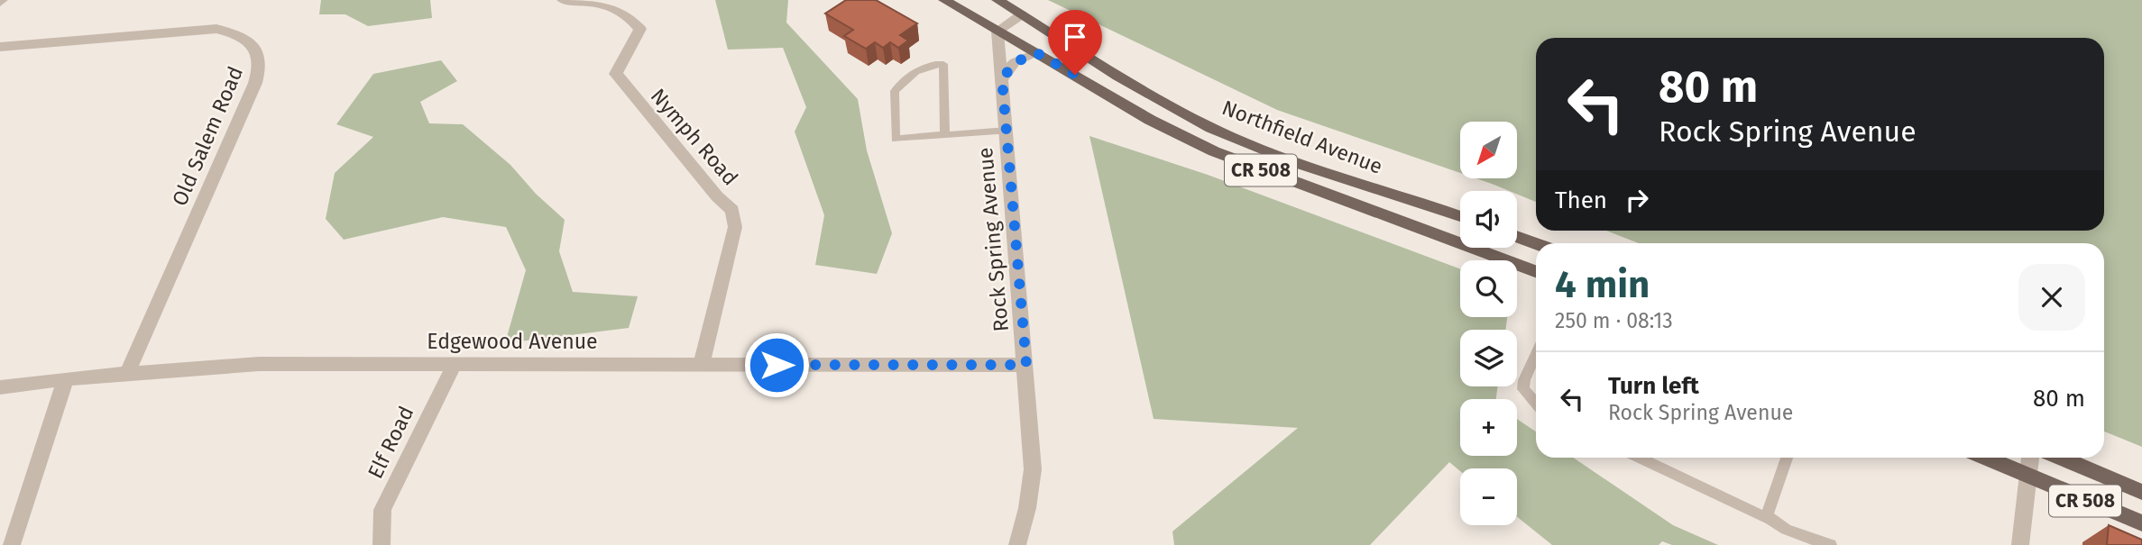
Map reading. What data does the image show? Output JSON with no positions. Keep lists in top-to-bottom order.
{
  "streets": {
    "main road": ["Northfield Avenue", "CR 508"],
    "street": [
      "Old Salem Road",
      "Nymph Road",
      "Rock Spring Avenue",
      "Edgewood Avenue",
      "Elf Road"
    ]
  },
  "crossings": [
    ["Old Salem Road", "Edgewood Avenue"],
    ["Nymph Road", "Edgewood Avenue"],
    ["CR 508", "Rock Spring Avenue"],
    ["Rock Spring Avenue", "Edgewood Avenue"],
    ["Edgewood Avenue", "Elf Road"]
  ],
  "north": "bottom left",
  "page": {
    "turn": ["80 m", "Rock Spring Avenue"],
    "map_buttons": ["+", "−"],
    "then": "Then",
    "heading": ["4 min", "250 m · 08:13"],
    "list": [
      {
        "name": "Turn left",
        "note": "Rock Spring Avenue",
        "value": "80 m"
      }
    ]
  }
}
